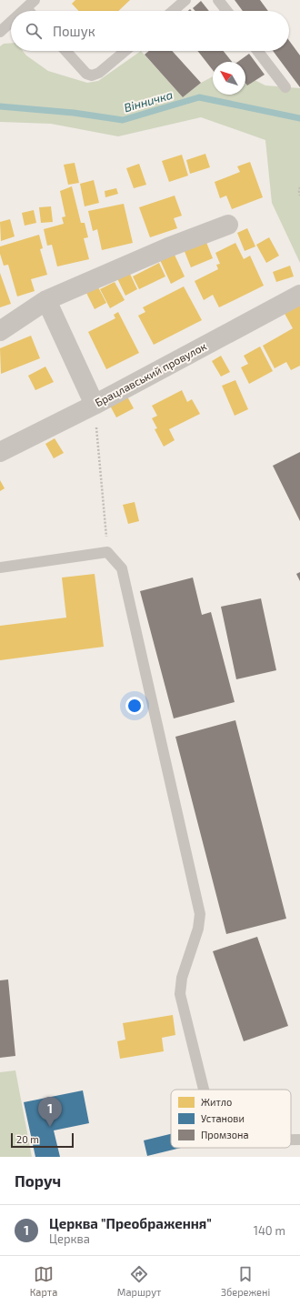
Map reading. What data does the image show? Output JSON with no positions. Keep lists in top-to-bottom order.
{
  "streets": {
    "street": ["Брацлавський провулок"]
  },
  "water": ["Вінничка"],
  "legend": ["Житло", "Установи", "Промзона"],
  "scale_bar": "20 m",
  "north": "top left",
  "page": {
    "search": "Пошук",
    "pins": "1",
    "scale": "20 m",
    "heading": "Поруч",
    "list": [
      {
        "mark": "1",
        "name": "Церква \"Преображення\"",
        "note": "Церква",
        "value": "140 m"
      }
    ],
    "nav": ["Карта", "Маршрут", "Збережені"]
  }
}
